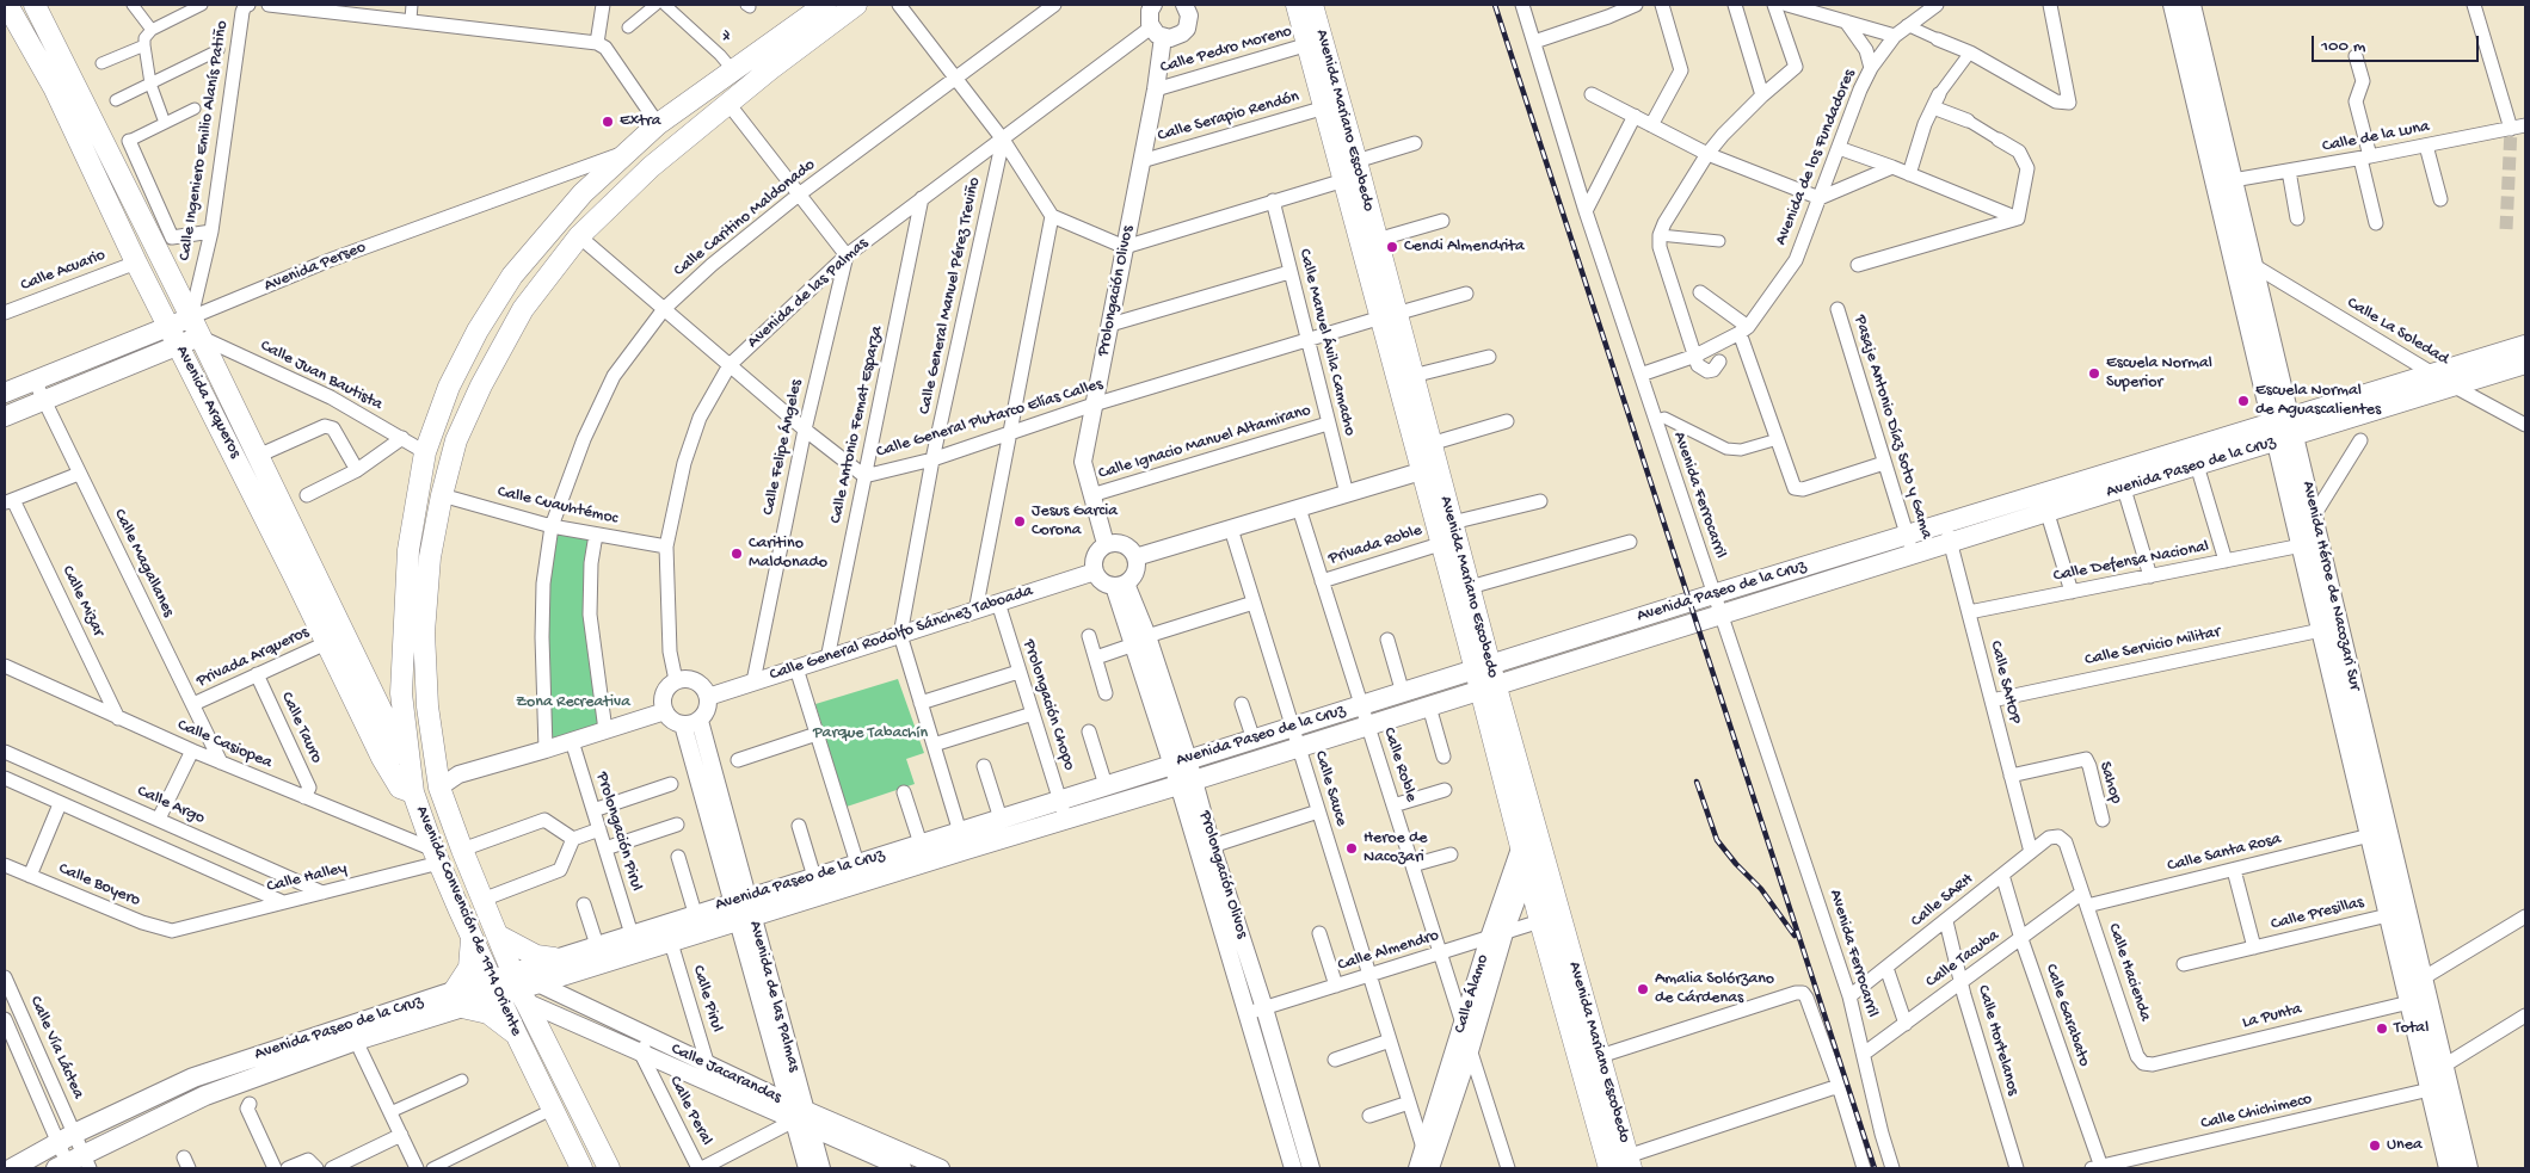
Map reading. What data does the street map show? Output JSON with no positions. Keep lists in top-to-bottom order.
{
  "streets": {
    "main road": [
      "Avenida Mariano Escobedo",
      "Avenida Perseo",
      "Avenida Arqueros",
      "Avenida Paseo de la Cruz",
      "Avenida Héroe de Nacozari Sur",
      "Avenida Convención de 1914 Oriente"
    ],
    "street": [
      "7",
      "Calle Pedro Moreno",
      "Calle Serapio Rendón",
      "Calle de la Luna",
      "Calle Ingeniero Emilio Alanís Patiño",
      "Avenida de los Fundadores",
      "Calle Caritino Maldonado",
      "Calle Acuario",
      "Prolongación Olivos",
      "Avenida de las Palmas",
      "Calle General Manuel Pérez Treviño",
      "Calle La Soledad",
      "Calle Manuel Ávila Camacho",
      "Calle Juan Bautista",
      "Calle General Plutarco Elías Calles",
      "Calle Antonio Femat Esparza",
      "Pasaje Antonio Díaz Soto y Gama",
      "Calle Ignacio Manuel Altamirano",
      "Calle Felipe Ángeles",
      "Avenida Ferrocarril",
      "Calle Cuauhtémoc",
      "Privada Roble",
      "Calle Defensa Nacional",
      "Calle Magallanes",
      "Calle Mizar",
      "Calle General Rodolfo Sánchez Taboada",
      "Calle Servicio Militar",
      "Privada Arqueros",
      "Calle SAHOP",
      "Prolongación Chopo",
      "Calle Tauro",
      "Calle Casiopea",
      "Calle Roble",
      "Sahop",
      "Calle Sauce",
      "Calle Argo",
      "Prolongación Pirul",
      "Calle Santa Rosa",
      "Calle Halley",
      "Calle Boyero",
      "Calle SARH",
      "Calle Presillas",
      "Calle Almendro",
      "Calle Tacuba",
      "Calle Hacienda",
      "Calle Álamo",
      "Calle Pirul",
      "Calle Garabato",
      "La Punta",
      "Calle Hortelanos",
      "Calle Vía Láctea",
      "Calle Jacarandas",
      "Calle Peral",
      "Calle Chichimeco"
    ]
  },
  "crossings": [
    ["7", "Avenida Convención de 1914 Oriente"],
    ["Calle Pedro Moreno", "Avenida Mariano Escobedo"],
    ["Calle Pedro Moreno", "Prolongación Olivos"],
    ["Calle Serapio Rendón", "Avenida Mariano Escobedo"],
    ["Calle Serapio Rendón", "Prolongación Olivos"],
    ["Avenida Mariano Escobedo", "Calle General Plutarco Elías Calles"],
    ["Avenida Mariano Escobedo", "Avenida Paseo de la Cruz"],
    ["Avenida Mariano Escobedo", "Privada Roble"],
    ["Avenida Mariano Escobedo", "Calle Almendro"],
    ["Avenida Mariano Escobedo", "Calle Álamo"],
    ["Calle de la Luna", "Avenida Héroe de Nacozari Sur"],
    ["Calle Ingeniero Emilio Alanís Patiño", "Avenida Perseo"],
    ["Calle Ingeniero Emilio Alanís Patiño", "Calle Juan Bautista"],
    ["Calle Ingeniero Emilio Alanís Patiño", "Avenida Arqueros"],
    ["Avenida de los Fundadores", "Avenida Ferrocarril"],
    ["Calle Caritino Maldonado", "Calle General Plutarco Elías Calles"],
    ["Calle Caritino Maldonado", "Calle Cuauhtémoc"],
    ["Avenida Perseo", "Calle Juan Bautista"],
    ["Avenida Perseo", "Avenida Arqueros"],
    ["Avenida Perseo", "Calle Magallanes"],
    ["Avenida Perseo", "Avenida Convención de 1914 Oriente"],
    ["Calle Acuario", "Avenida Arqueros"],
    ["Prolongación Olivos", "Avenida de las Palmas"],
    ["Prolongación Olivos", "Calle General Plutarco Elías Calles"],
    ["Prolongación Olivos", "Calle Ignacio Manuel Altamirano"],
    ["Prolongación Olivos", "Avenida Paseo de la Cruz"],
    ["Prolongación Olivos", "Calle General Rodolfo Sánchez Taboada"],
    ["Prolongación Olivos", "Calle Almendro"],
    ["Avenida de las Palmas", "Calle General Manuel Pérez Treviño"],
    ["Avenida de las Palmas", "Calle General Plutarco Elías Calles"],
    ["Avenida de las Palmas", "Calle Antonio Femat Esparza"],
    ["Avenida de las Palmas", "Calle Felipe Ángeles"],
    ["Avenida de las Palmas", "Avenida Paseo de la Cruz"],
    ["Avenida de las Palmas", "Calle Cuauhtémoc"],
    ["Avenida de las Palmas", "Calle General Rodolfo Sánchez Taboada"],
    ["Avenida de las Palmas", "Calle Jacarandas"],
    ["Calle General Manuel Pérez Treviño", "Calle General Plutarco Elías Calles"],
    ["Calle General Manuel Pérez Treviño", "Calle General Rodolfo Sánchez Taboada"],
    ["Calle La Soledad", "Avenida Paseo de la Cruz"],
    ["Calle La Soledad", "Avenida Héroe de Nacozari Sur"],
    ["Calle Manuel Ávila Camacho", "Calle General Plutarco Elías Calles"],
    ["Calle Manuel Ávila Camacho", "Calle Ignacio Manuel Altamirano"],
    ["Calle Juan Bautista", "Avenida Arqueros"],
    ["Calle Juan Bautista", "Avenida Convención de 1914 Oriente"],
    ["Avenida Arqueros", "Privada Arqueros"],
    ["Avenida Arqueros", "Avenida Convención de 1914 Oriente"],
    ["Calle General Plutarco Elías Calles", "Calle Antonio Femat Esparza"],
    ["Calle General Plutarco Elías Calles", "Calle Felipe Ángeles"],
    ["Calle General Plutarco Elías Calles", "Avenida Convención de 1914 Oriente"],
    ["Calle Antonio Femat Esparza", "Calle General Rodolfo Sánchez Taboada"],
    ["Pasaje Antonio Díaz Soto y Gama", "Avenida Paseo de la Cruz"],
    ["Calle Felipe Ángeles", "Calle General Rodolfo Sánchez Taboada"],
    ["Avenida Paseo de la Cruz", "Avenida Ferrocarril"],
    ["Avenida Paseo de la Cruz", "Avenida Héroe de Nacozari Sur"],
    ["Avenida Paseo de la Cruz", "Calle SAHOP"],
    ["Avenida Paseo de la Cruz", "Prolongación Chopo"],
    ["Avenida Paseo de la Cruz", "Calle Roble"],
    ["Avenida Paseo de la Cruz", "Calle Sauce"],
    ["Avenida Paseo de la Cruz", "Prolongación Pirul"],
    ["Avenida Paseo de la Cruz", "Avenida Convención de 1914 Oriente"],
    ["Avenida Paseo de la Cruz", "Calle Pirul"],
    ["Avenida Paseo de la Cruz", "Calle Vía Láctea"],
    ["Avenida Paseo de la Cruz", "Calle Jacarandas"],
    ["Avenida Ferrocarril", "Calle SARH"],
    ["Avenida Ferrocarril", "Calle Tacuba"],
    ["Calle Cuauhtémoc", "Avenida Convención de 1914 Oriente"],
    ["Privada Roble", "Calle Roble"],
    ["Calle Defensa Nacional", "Avenida Héroe de Nacozari Sur"],
    ["Calle Defensa Nacional", "Calle SAHOP"],
    ["Calle Magallanes", "Privada Arqueros"],
    ["Calle Magallanes", "Calle Casiopea"],
    ["Avenida Héroe de Nacozari Sur", "Calle Servicio Militar"],
    ["Avenida Héroe de Nacozari Sur", "Calle Santa Rosa"],
    ["Avenida Héroe de Nacozari Sur", "Calle Presillas"],
    ["Avenida Héroe de Nacozari Sur", "La Punta"],
    ["Avenida Héroe de Nacozari Sur", "Calle Chichimeco"],
    ["Calle Mizar", "Calle Casiopea"],
    ["Calle General Rodolfo Sánchez Taboada", "Prolongación Chopo"],
    ["Calle Servicio Militar", "Calle SAHOP"],
    ["Privada Arqueros", "Calle Tauro"],
    ["Calle SAHOP", "Sahop"],
    ["Calle SAHOP", "Calle SARH"],
    ["Calle Tauro", "Calle Casiopea"],
    ["Calle Casiopea", "Calle Halley"],
    ["Calle Casiopea", "Avenida Convención de 1914 Oriente"],
    ["Calle Roble", "Calle Almendro"],
    ["Calle Roble", "Calle Álamo"],
    ["Calle Sauce", "Calle Almendro"],
    ["Calle Sauce", "Calle Álamo"],
    ["Calle Argo", "Calle Halley"],
    ["Calle Santa Rosa", "Calle Hacienda"],
    ["Calle Halley", "Calle Boyero"],
    ["Calle Halley", "Avenida Convención de 1914 Oriente"],
    ["Calle SARH", "Calle Hacienda"],
    ["Calle SARH", "Calle Garabato"],
    ["Calle SARH", "Calle Hortelanos"],
    ["Avenida Convención de 1914 Oriente", "Calle Jacarandas"],
    ["Calle Almendro", "Calle Álamo"],
    ["Calle Tacuba", "Calle Hacienda"],
    ["Calle Tacuba", "Calle Garabato"],
    ["Calle Tacuba", "Calle Hortelanos"],
    ["Calle Hacienda", "La Punta"],
    ["Calle Pirul", "Calle Jacarandas"],
    ["Calle Garabato", "Calle Chichimeco"],
    ["Calle Jacarandas", "Calle Peral"]
  ],
  "parks": ["Zona Recreativa", "Parque Tabachín"],
  "places": [
    "Extra",
    "Cendi Almendrita",
    "Escuela Normal Superior",
    "Escuela Normal de Aguascalientes",
    "Jesus Garcia Corona",
    "Caritino Maldonado",
    "Heroe de Nacozari",
    "Amalia Solórzano de Cárdenas",
    "Total",
    "Unea"
  ],
  "scale_bar": "100 m"
}
